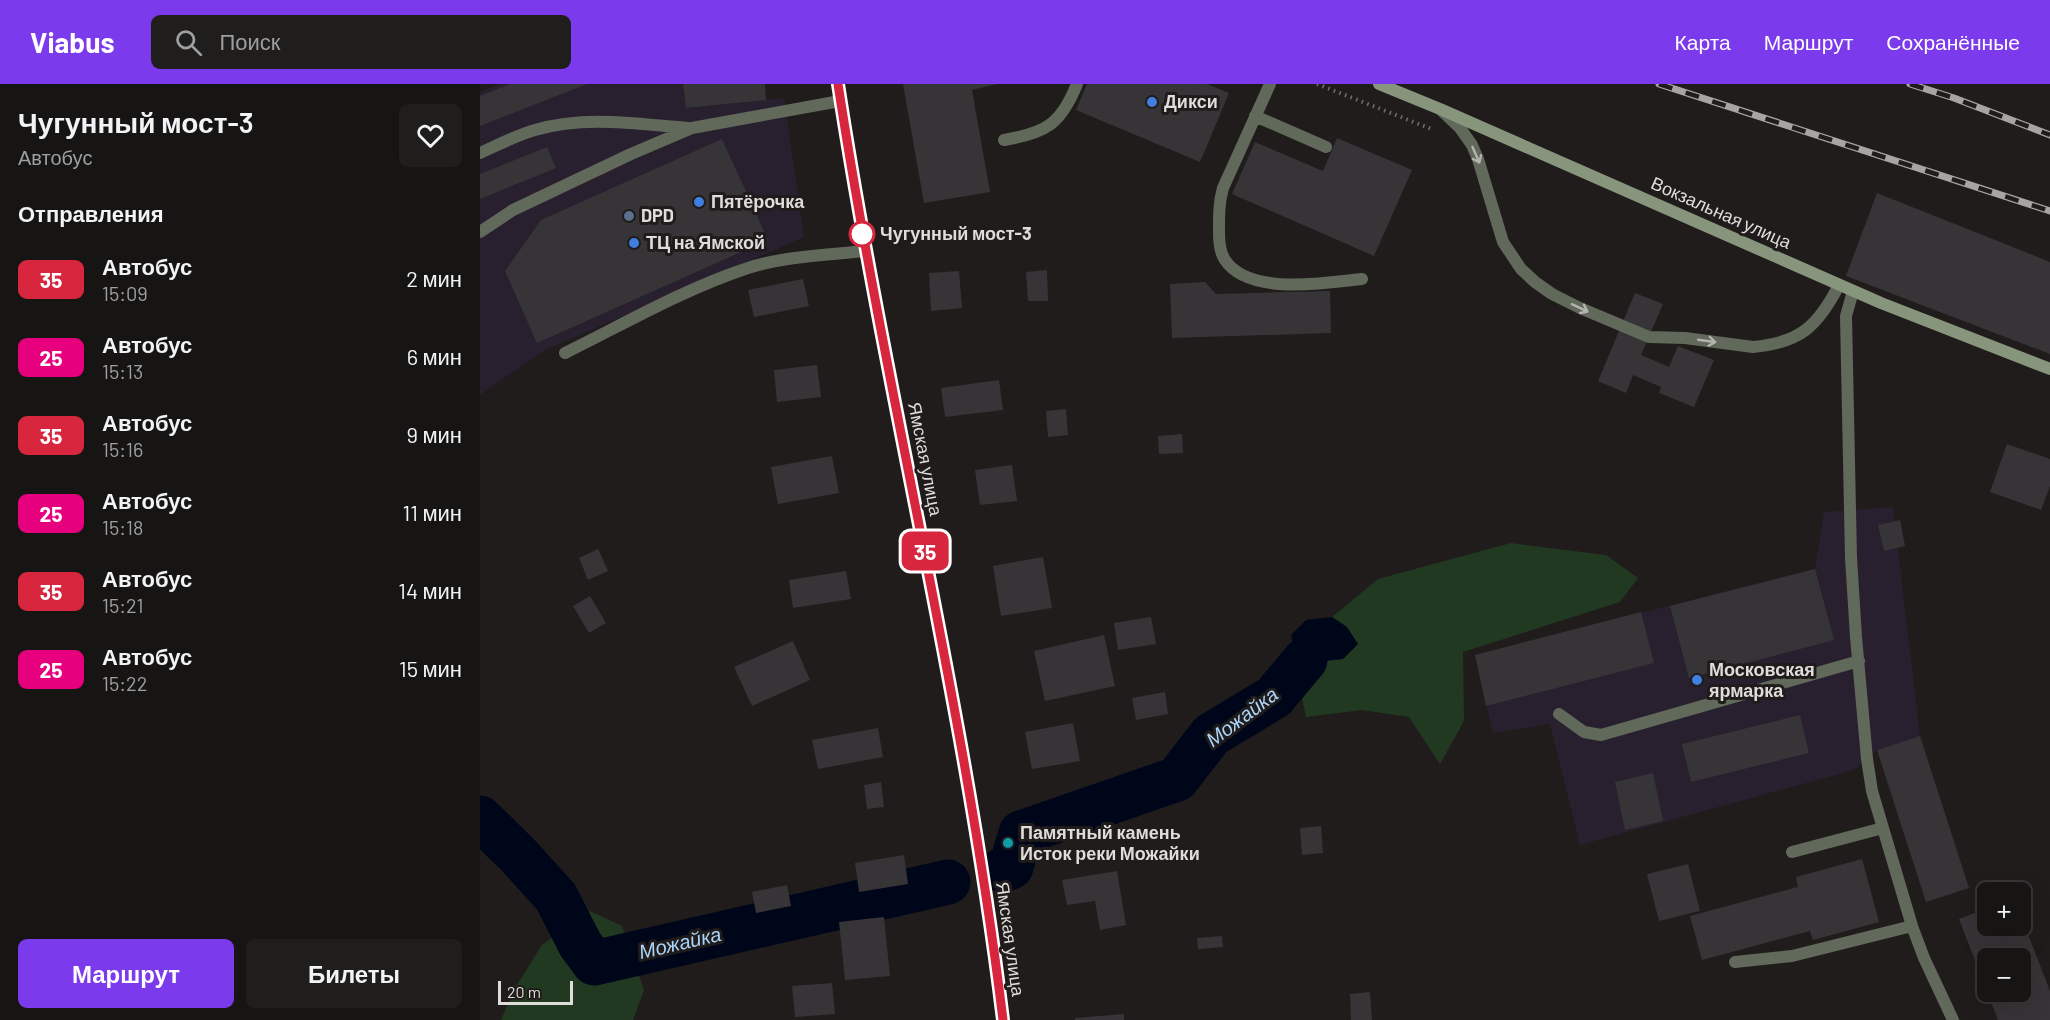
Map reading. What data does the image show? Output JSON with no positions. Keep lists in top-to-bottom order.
{
  "streets": {
    "main road": ["Вокзальная улица", "Ямская улица"]
  },
  "water": ["Можайка"],
  "places": [
    "Дикси",
    "Пятёрочка",
    "DPD",
    "Чугунный мост-3",
    "ТЦ на Ямской",
    "Московская ярмарка",
    "Памятный камень Исток реки Можайки"
  ],
  "lines": ["bus line 35"],
  "scale_bar": "20 m",
  "page": {
    "header": "Viabus",
    "search": "Поиск",
    "nav": ["Карта", "Маршрут", "Сохранённые"],
    "heading": [
      ["Чугунный мост-3", "Автобус"],
      "Отправления"
    ],
    "on_map": "35",
    "list": [
      {
        "mark": "35",
        "name": "Автобус",
        "note": "15:09",
        "value": "2 мин"
      },
      {
        "mark": "25",
        "name": "Автобус",
        "note": "15:13",
        "value": "6 мин"
      },
      {
        "mark": "35",
        "name": "Автобус",
        "note": "15:16",
        "value": "9 мин"
      },
      {
        "mark": "25",
        "name": "Автобус",
        "note": "15:18",
        "value": "11 мин"
      },
      {
        "mark": "35",
        "name": "Автобус",
        "note": "15:21",
        "value": "14 мин"
      },
      {
        "mark": "25",
        "name": "Автобус",
        "note": "15:22",
        "value": "15 мин"
      }
    ],
    "map_buttons": ["+", "−"],
    "buttons": ["Маршрут", "Билеты"],
    "scale": "20 m"
  }
}
